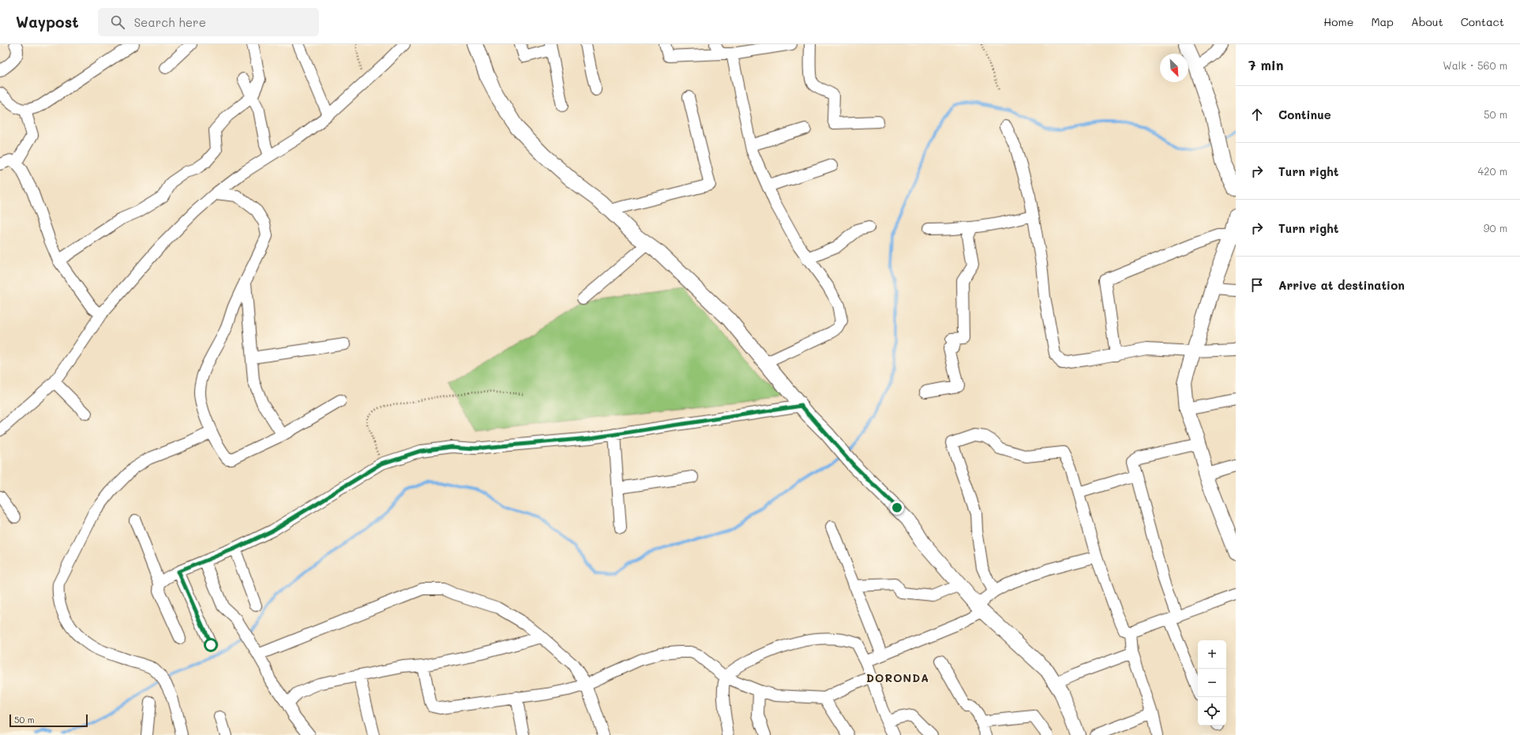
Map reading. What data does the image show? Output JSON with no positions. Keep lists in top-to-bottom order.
{
  "districts": ["DORONDA"],
  "scale_bar": "50 m",
  "north": "bottom right",
  "page": {
    "header": "Waypost",
    "search": "Search here",
    "nav": [
      "Home",
      "Map",
      "About",
      "Contact"
    ],
    "heading": ["7 min", "Walk · 560 m"],
    "list": [
      ["Continue", "50 m"],
      ["Turn right", "420 m"],
      ["Turn right", "90 m"],
      "Arrive at destination"
    ],
    "map_buttons": ["+", "−"],
    "scale": "50 m"
  }
}
